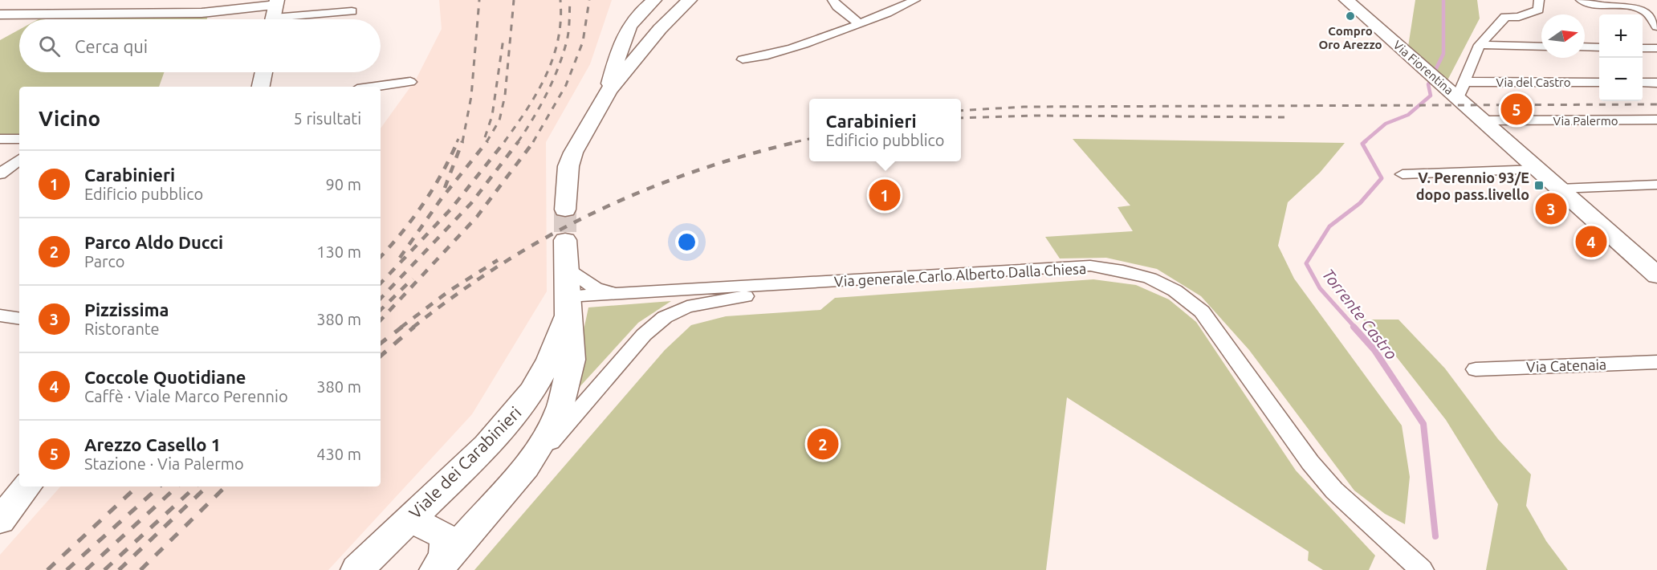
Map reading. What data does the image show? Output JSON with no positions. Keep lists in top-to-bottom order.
{
  "streets": {
    "main road": ["Via Fiorentina", "Viale dei Carabinieri"],
    "street": [
      "Via del Castro",
      "Via Palermo",
      "Via generale Carlo Alberto Dalla Chiesa",
      "Via Catenaia"
    ]
  },
  "crossings": [
    ["Via Fiorentina", "Via del Castro"],
    ["Via Fiorentina", "Via Palermo"],
    ["Via generale Carlo Alberto Dalla Chiesa", "Viale dei Carabinieri"]
  ],
  "water": ["Torrente Castro"],
  "places": {
    "other": ["Compro Oro Arezzo"],
    "transit": ["V. Perennio 93/E dopo pass.livello"]
  },
  "north": "right",
  "page": {
    "map_buttons": ["+", "−"],
    "search": "Cerca qui",
    "heading": ["Vicino", "5 risultati"],
    "pins": [
      "5",
      "1",
      "3",
      "4",
      "2"
    ],
    "popup": ["Carabinieri", "Edificio pubblico"],
    "list": [
      {
        "mark": "1",
        "name": "Carabinieri",
        "note": "Edificio pubblico",
        "value": "90 m"
      },
      {
        "mark": "2",
        "name": "Parco Aldo Ducci",
        "note": "Parco",
        "value": "130 m"
      },
      {
        "mark": "3",
        "name": "Pizzissima",
        "note": "Ristorante",
        "value": "380 m"
      },
      {
        "mark": "4",
        "name": "Coccole Quotidiane",
        "note": "Caffè · Viale Marco Perennio",
        "value": "380 m"
      },
      {
        "mark": "5",
        "name": "Arezzo Casello 1",
        "note": "Stazione · Via Palermo",
        "value": "430 m"
      }
    ]
  }
}
